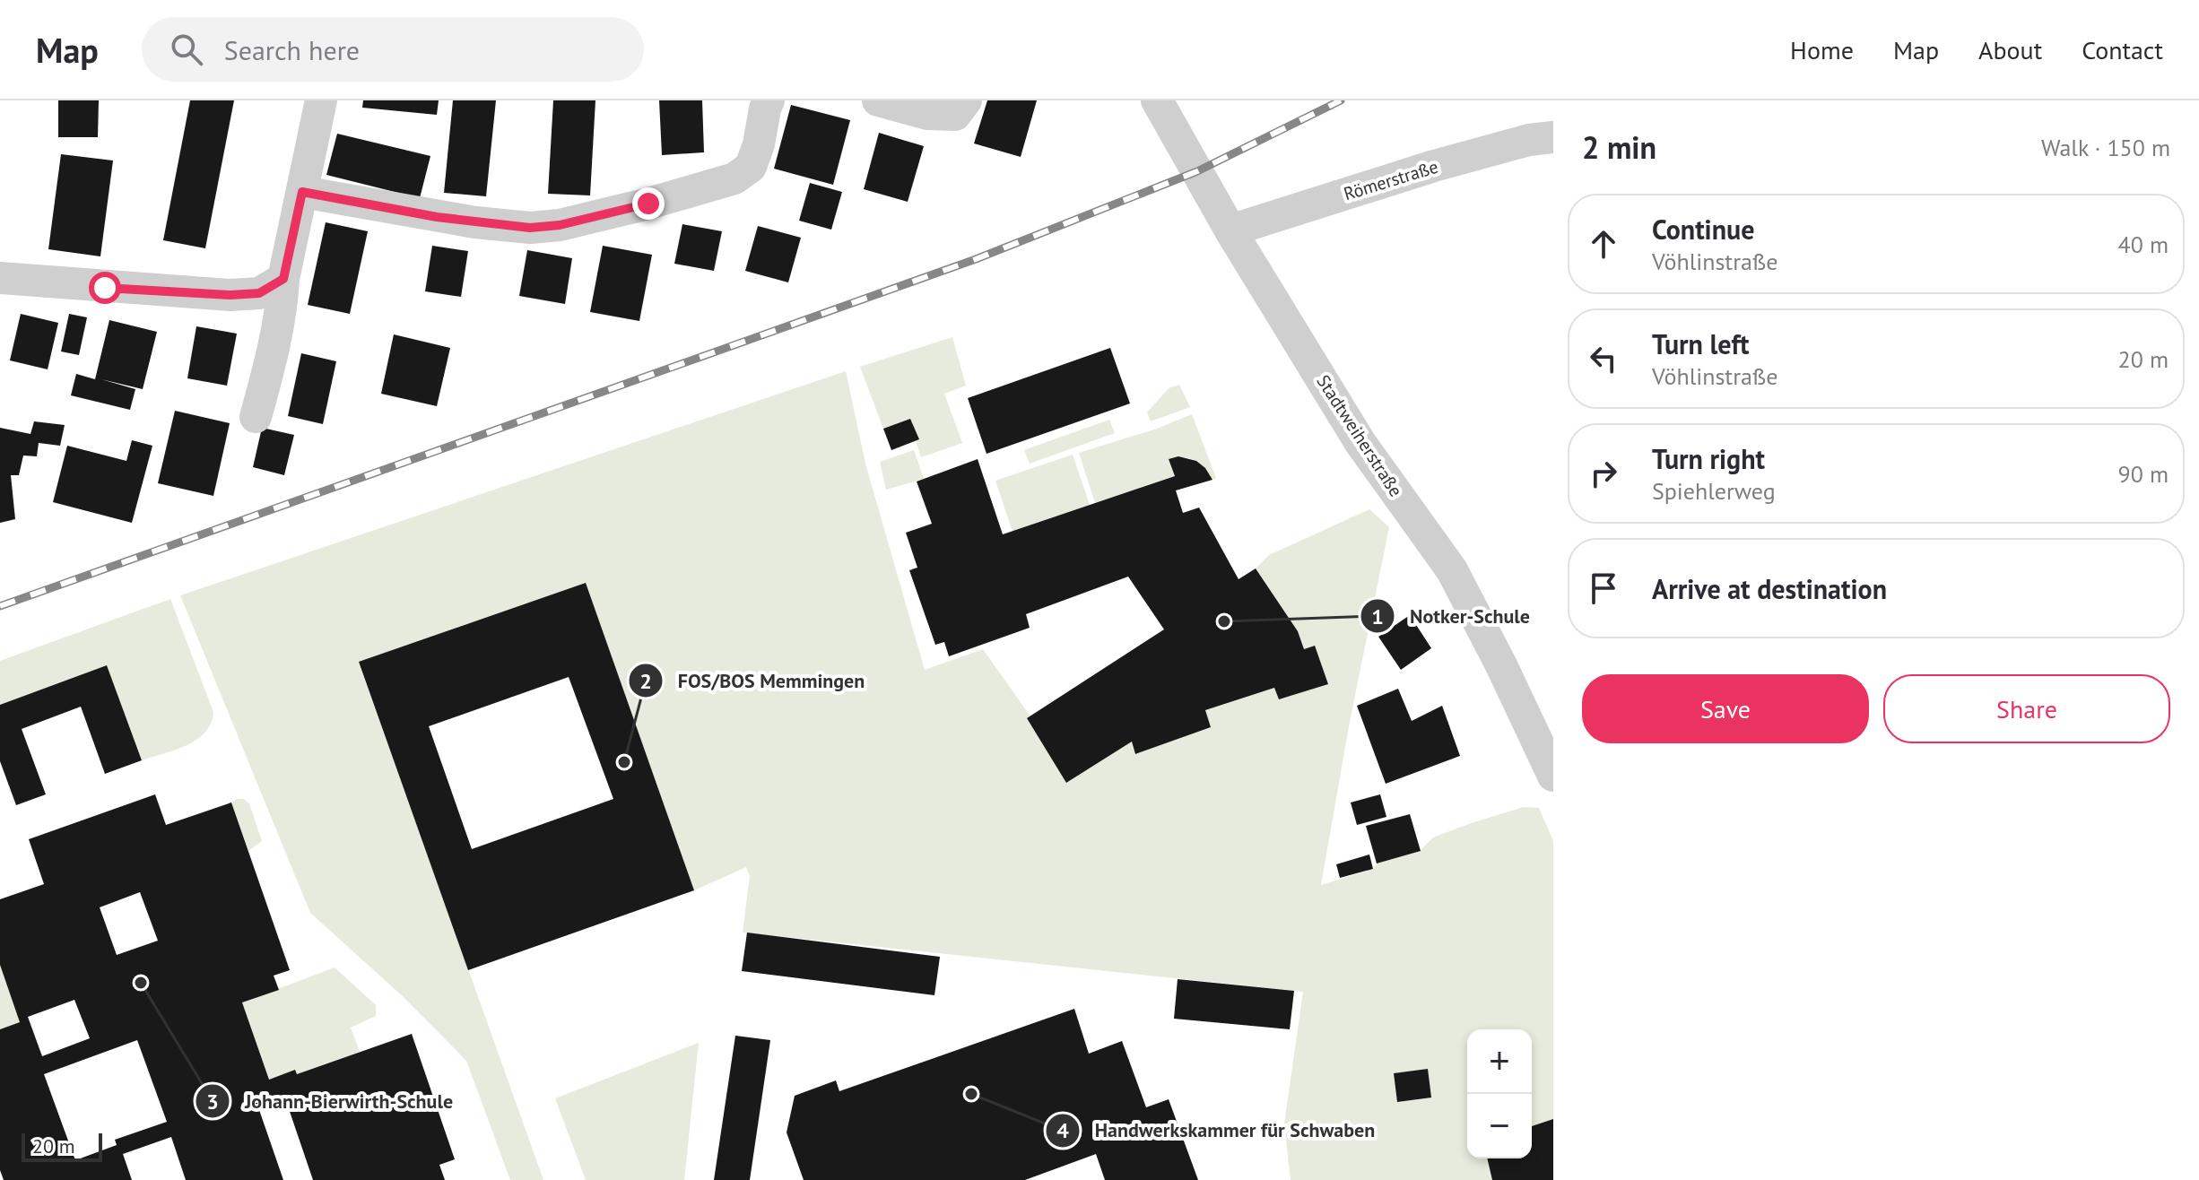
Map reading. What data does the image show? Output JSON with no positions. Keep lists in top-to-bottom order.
{
  "streets": {
    "street": ["Römerstraße", "Stadtweiherstraße"]
  },
  "crossings": [
    ["Römerstraße", "Stadtweiherstraße"]
  ],
  "places": [
    "Notker-Schule",
    "FOS/BOS Memmingen",
    "Johann-Bierwirth-Schule",
    "Handwerkskammer für Schwaben"
  ],
  "scale_bar": "20 m",
  "page": {
    "header": "Map",
    "search": "Search here",
    "nav": [
      "Home",
      "Map",
      "About",
      "Contact"
    ],
    "heading": ["2 min", "Walk · 150 m"],
    "list": [
      ["Continue", "Vöhlinstraße", "40 m"],
      ["Turn left", "Vöhlinstraße", "20 m"],
      ["Turn right", "Spiehlerweg", "90 m"],
      "Arrive at destination"
    ],
    "buttons": ["Save", "Share"],
    "map_buttons": ["+", "−"],
    "scale": "20 m"
  }
}
